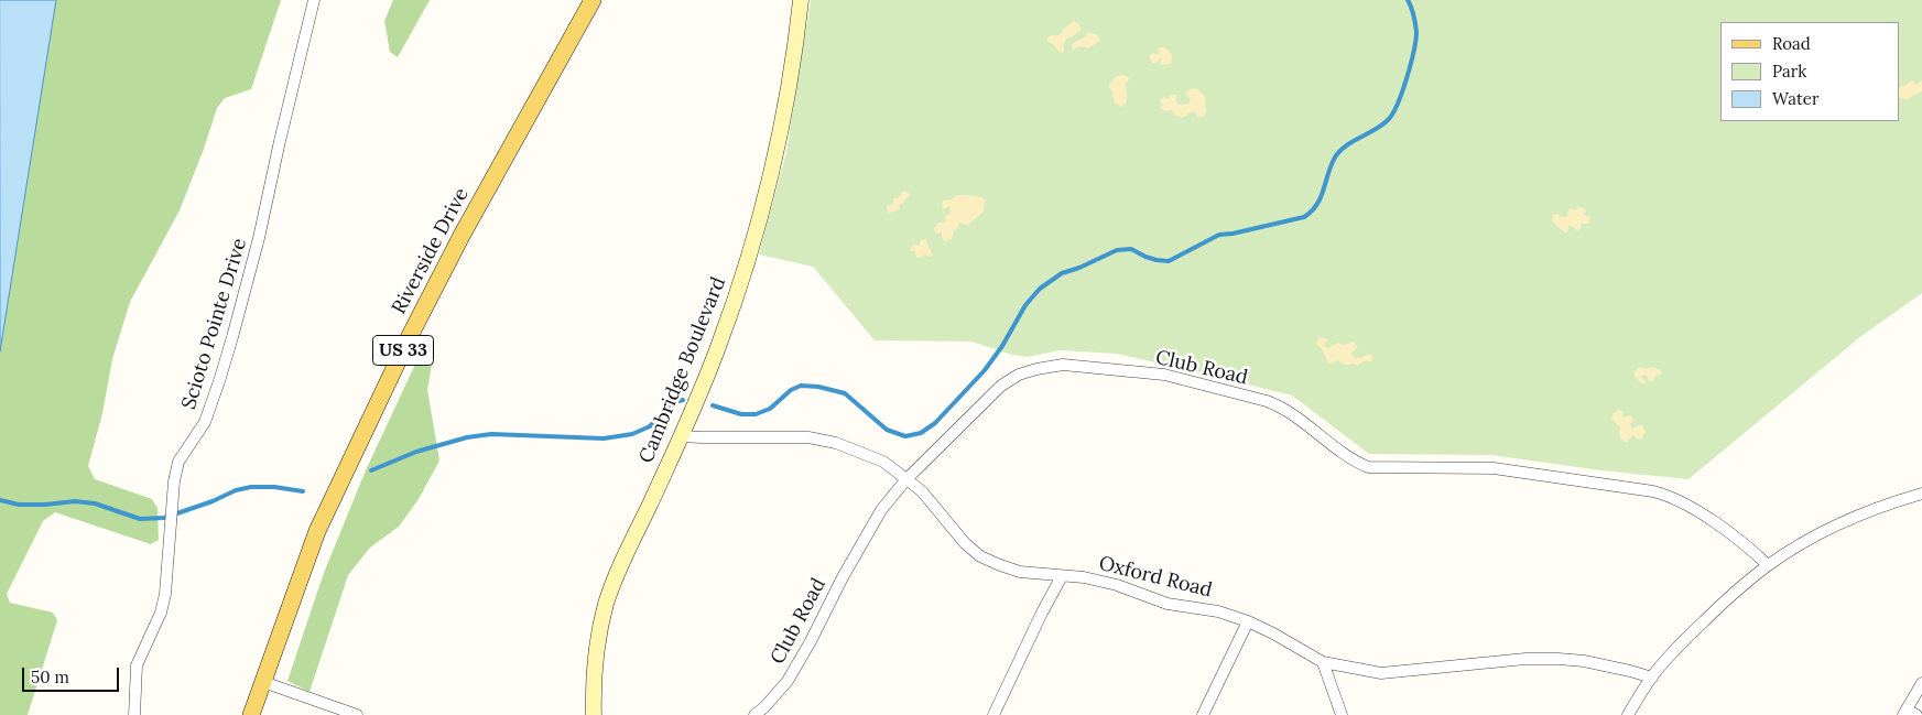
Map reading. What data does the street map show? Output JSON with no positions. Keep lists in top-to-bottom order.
{
  "streets": {
    "main road": ["Riverside Drive", "US 33"],
    "street": [
      "Scioto Pointe Drive",
      "Club Road",
      "Cambridge Boulevard",
      "Oxford Road"
    ]
  },
  "crossings": [
    ["Club Road", "Oxford Road"],
    ["Cambridge Boulevard", "Oxford Road"]
  ],
  "legend": ["Road", "Park", "Water"],
  "scale_bar": "50 m"
}
